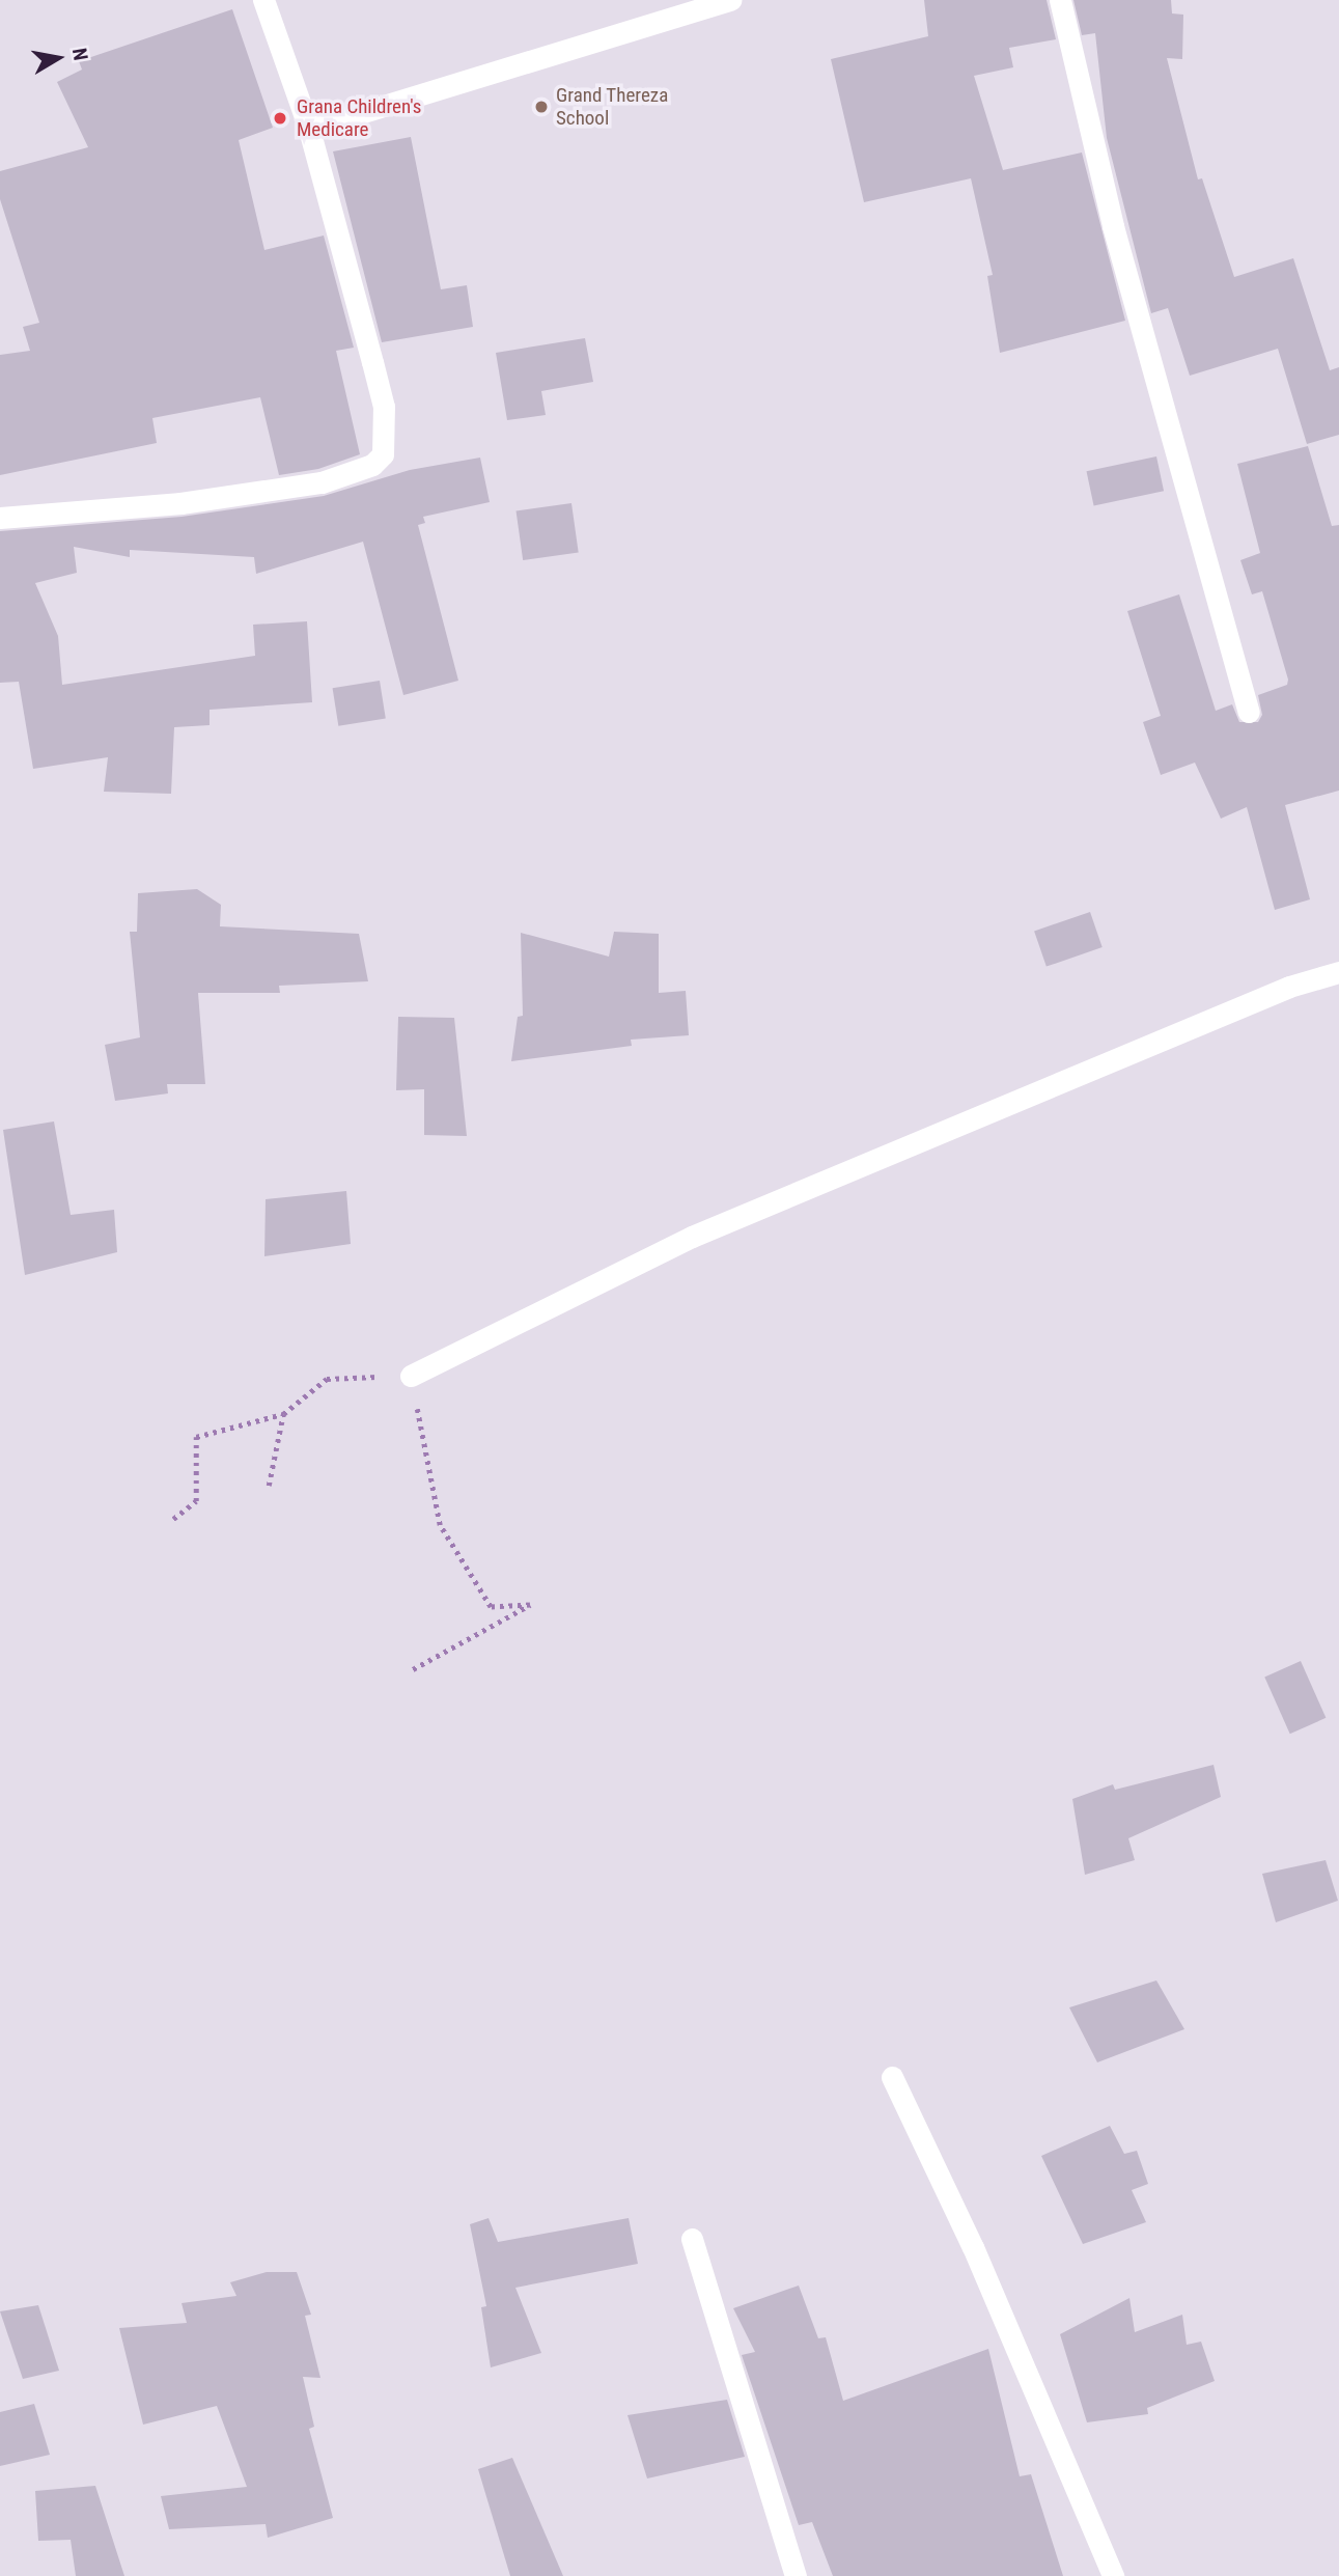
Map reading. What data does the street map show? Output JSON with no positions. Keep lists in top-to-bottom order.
{
  "places": ["Grand Thereza School", "Grana Children's Medicare"],
  "north": "right"
}
